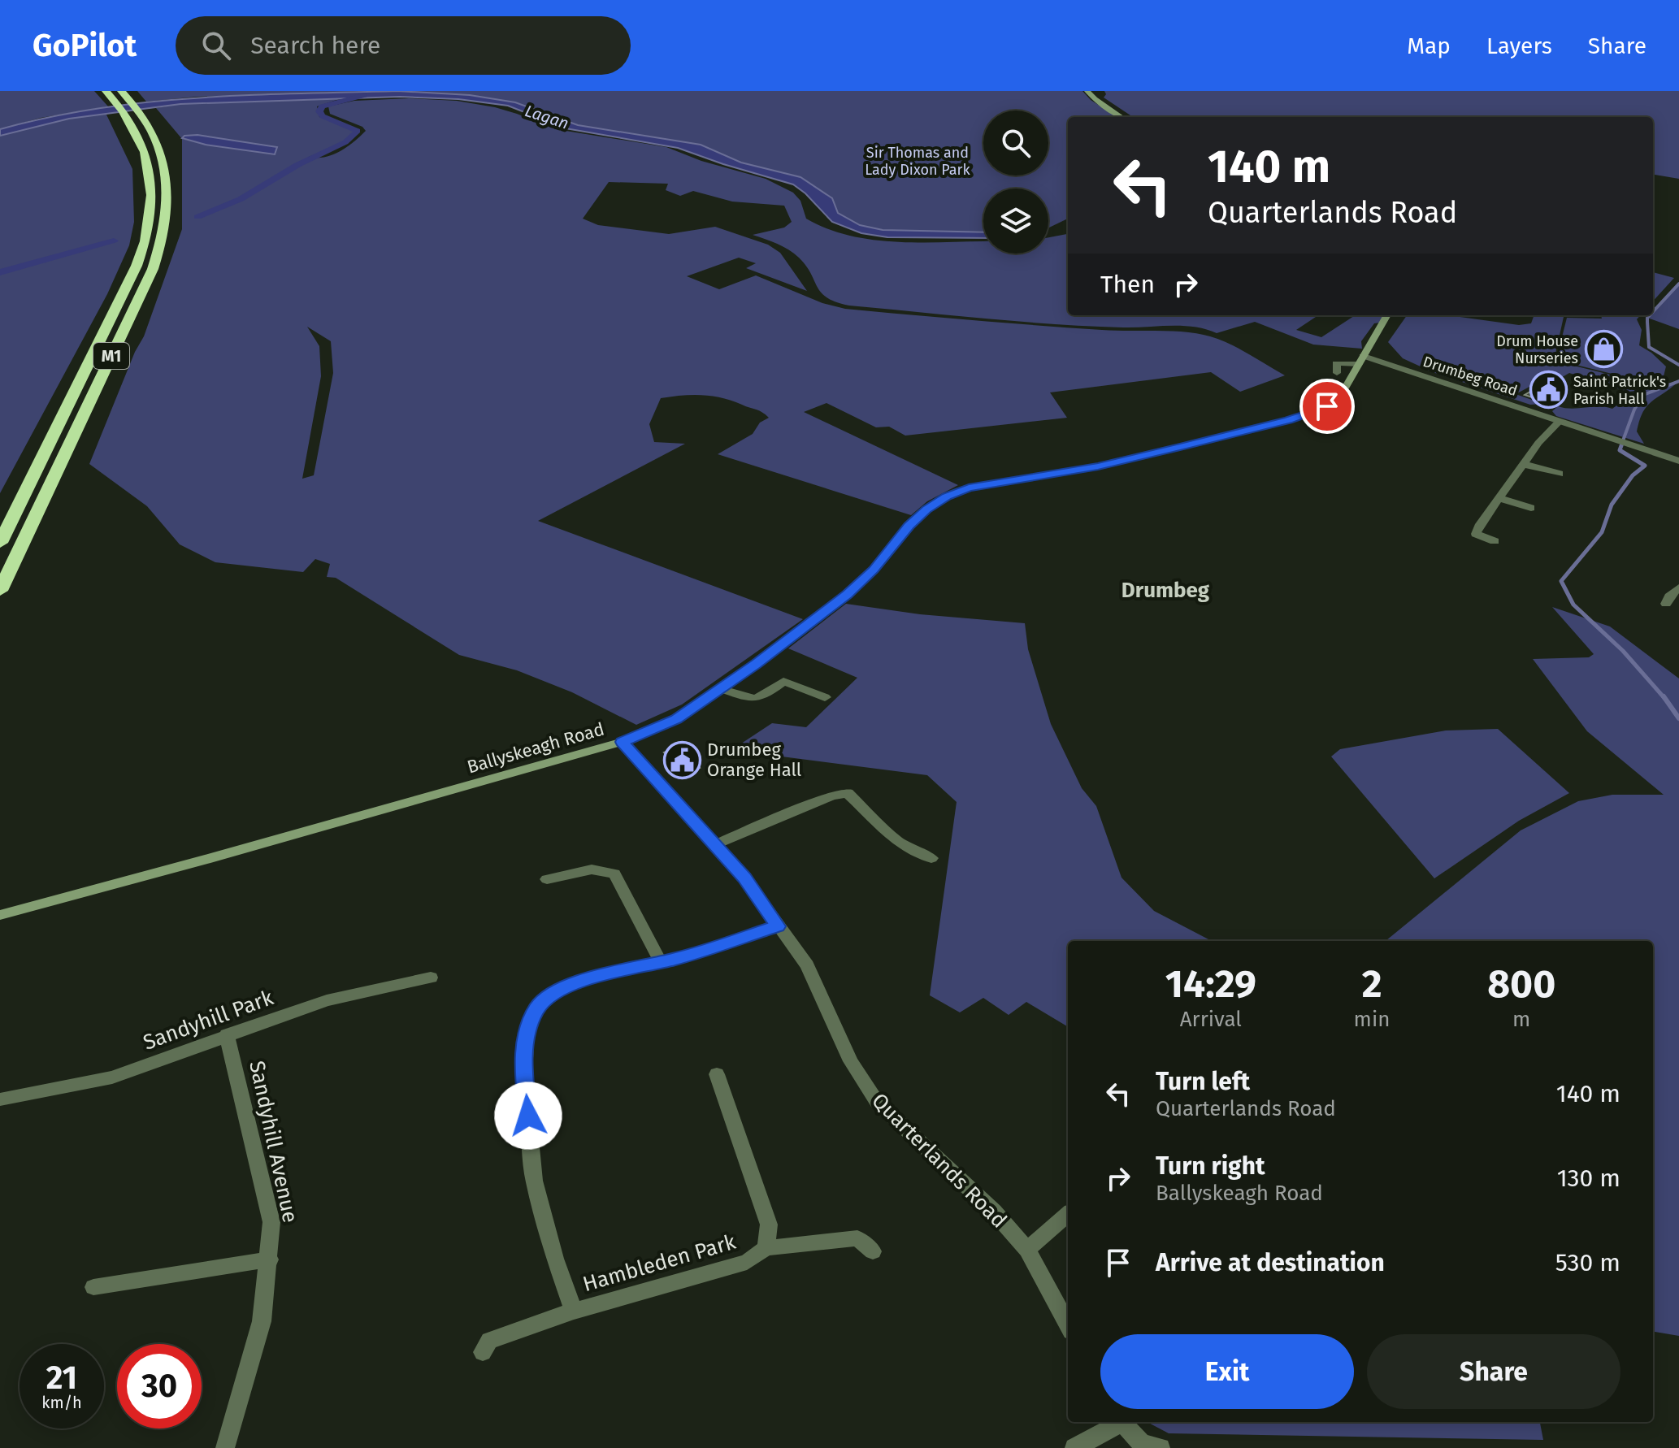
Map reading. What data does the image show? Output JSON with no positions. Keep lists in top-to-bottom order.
{
  "streets": {
    "highway": ["M1"],
    "main road": ["Ballyskeagh Road"],
    "street": [
      "Drumbeg Road",
      "Sandyhill Park",
      "Sandyhill Avenue",
      "Quarterlands Road",
      "Hambleden Park"
    ]
  },
  "crossings": [
    ["Drumbeg Road", "Ballyskeagh Road"],
    ["Ballyskeagh Road", "Quarterlands Road"],
    ["Sandyhill Park", "Sandyhill Avenue"],
    ["Quarterlands Road", "Hambleden Park"]
  ],
  "districts": ["Drumbeg"],
  "water": ["Lagan"],
  "parks": ["Sir Thomas and Lady Dixon Park"],
  "places": {
    "shop": ["Drum House Nurseries"],
    "public building": ["Saint Patrick's Parish Hall", "Drumbeg Orange Hall"]
  },
  "page": {
    "header": "GoPilot",
    "search": "Search here",
    "nav": ["Map", "Layers", "Share"],
    "turn": ["140 m", "Quarterlands Road"],
    "then": "Then",
    "eta": [
      "14:29",
      "Arrival",
      "2",
      "min",
      "800",
      "m"
    ],
    "list": [
      {
        "name": "Turn left",
        "note": "Quarterlands Road",
        "value": "140 m"
      },
      {
        "name": "Turn right",
        "note": "Ballyskeagh Road",
        "value": "130 m"
      },
      {
        "name": "Arrive at destination",
        "value": "530 m"
      }
    ],
    "buttons": ["Exit", "Share"],
    "speed": "21 km/h",
    "limit": "30"
  }
}
